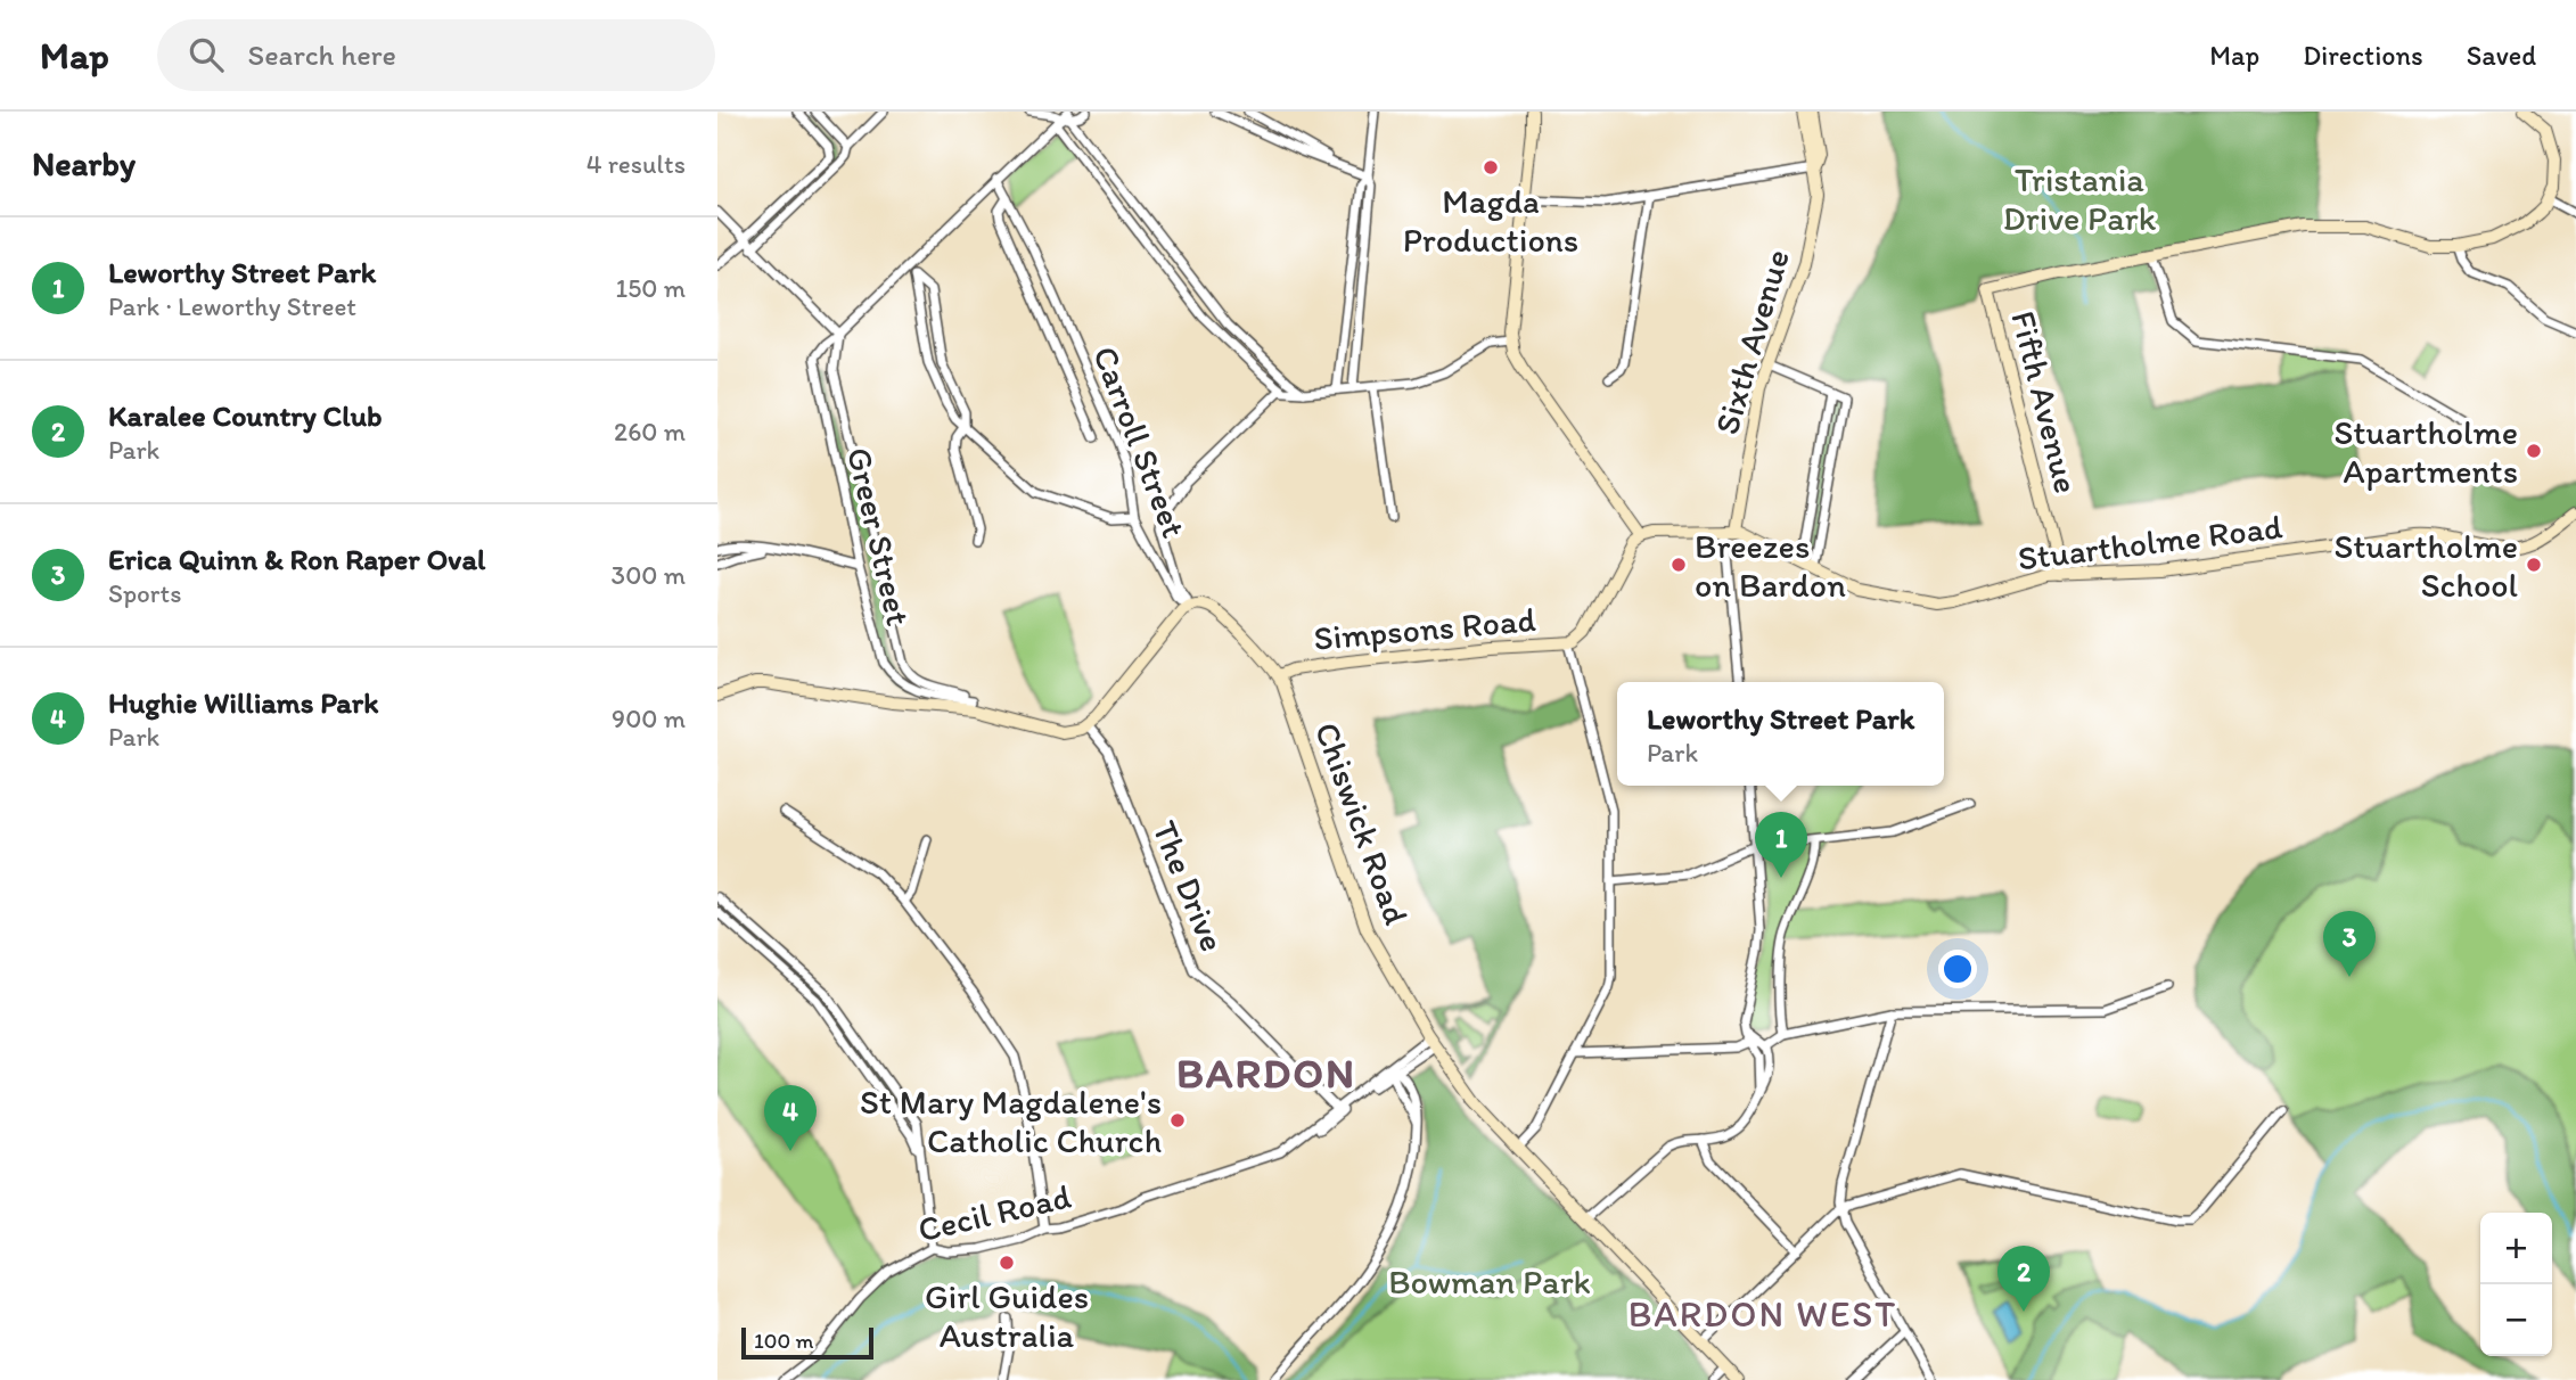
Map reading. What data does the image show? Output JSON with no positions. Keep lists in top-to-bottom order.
{
  "streets": {
    "main road": [
      "Sixth Avenue",
      "Fifth Avenue",
      "Stuartholme Road",
      "Simpsons Road",
      "Chiswick Road"
    ],
    "street": [
      "Carroll Street",
      "Greer Street",
      "The Drive",
      "Cecil Road"
    ]
  },
  "crossings": [
    ["Sixth Avenue", "Stuartholme Road"],
    ["Fifth Avenue", "Stuartholme Road"],
    ["Carroll Street", "Greer Street"],
    ["Carroll Street", "Simpsons Road"],
    ["Simpsons Road", "Chiswick Road"],
    ["Chiswick Road", "Cecil Road"],
    ["The Drive", "Cecil Road"]
  ],
  "districts": ["BARDON", "BARDON WEST"],
  "parks": ["Tristania Drive Park", "Bowman Park"],
  "places": [
    "Magda Productions",
    "Stuartholme Apartments",
    "Breezes on Bardon",
    "Stuartholme School",
    "St Mary Magdalene's Catholic Church",
    "Girl Guides Australia"
  ],
  "scale_bar": "100 m",
  "page": {
    "header": "Map",
    "search": "Search here",
    "nav": ["Map", "Directions", "Saved"],
    "heading": ["Nearby", "4 results"],
    "list": [
      {
        "mark": "1",
        "name": "Leworthy Street Park",
        "note": "Park · Leworthy Street",
        "value": "150 m"
      },
      {
        "mark": "2",
        "name": "Karalee Country Club",
        "note": "Park",
        "value": "260 m"
      },
      {
        "mark": "3",
        "name": "Erica Quinn & Ron Raper Oval",
        "note": "Sports",
        "value": "300 m"
      },
      {
        "mark": "4",
        "name": "Hughie Williams Park",
        "note": "Park",
        "value": "900 m"
      }
    ],
    "popup": ["Leworthy Street Park", "Park"],
    "pins": [
      "1",
      "3",
      "4",
      "2"
    ],
    "map_buttons": ["+", "−"],
    "scale": "100 m"
  }
}
